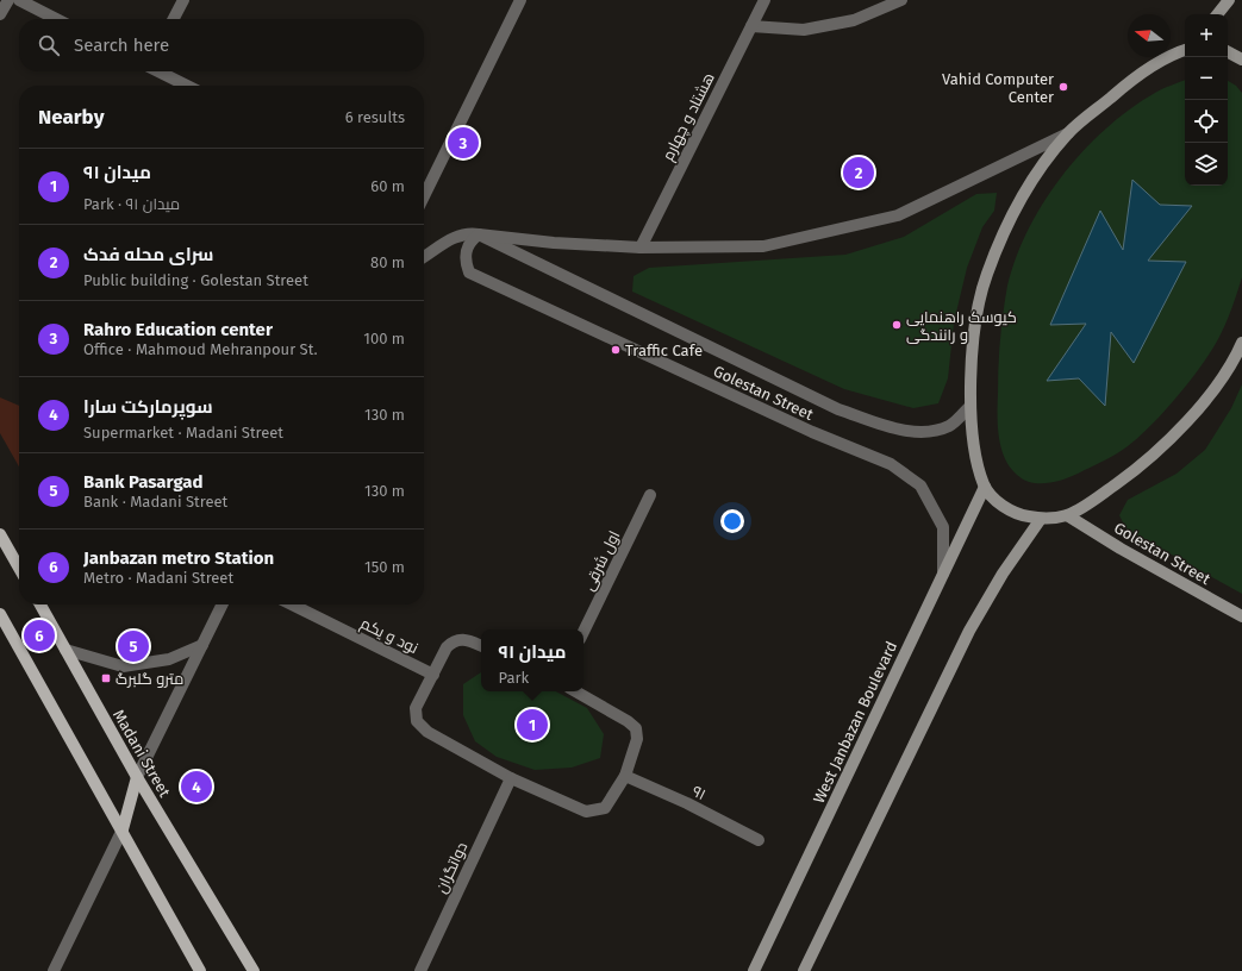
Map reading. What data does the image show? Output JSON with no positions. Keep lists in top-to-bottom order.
{
  "streets": {
    "main road": ["Golestan Street", "West Janbazan Boulevard", "Madani Street"],
    "street": [
      "هشتاد و چهارم",
      "اول شرقی",
      "نود و یکم",
      "۹۱",
      "دواتگران"
    ]
  },
  "crossings": [
    ["هشتاد و چهارم", "Golestan Street"],
    ["Golestan Street", "West Janbazan Boulevard"]
  ],
  "places": {
    "other": ["Vahid Computer Center", "کیوسک راهنمایی و رانندگی", "Traffic Cafe"],
    "transit": ["مترو گلبرگ"]
  },
  "north": "left",
  "page": {
    "map_buttons": ["+", "−"],
    "search": "Search here",
    "heading": ["Nearby", "6 results"],
    "pins": [
      "3",
      "2",
      "6",
      "5",
      "1",
      "4"
    ],
    "list": [
      {
        "mark": "1",
        "name": "میدان ۹۱",
        "note": "Park · میدان ۹۱",
        "value": "60 m"
      },
      {
        "mark": "2",
        "name": "سرای محله فدک",
        "note": "Public building · Golestan Street",
        "value": "80 m"
      },
      {
        "mark": "3",
        "name": "Rahro Education center",
        "note": "Office · Mahmoud Mehranpour St.",
        "value": "100 m"
      },
      {
        "mark": "4",
        "name": "سوپرمارکت سارا",
        "note": "Supermarket · Madani Street",
        "value": "130 m"
      },
      {
        "mark": "5",
        "name": "Bank Pasargad",
        "note": "Bank · Madani Street",
        "value": "130 m"
      },
      {
        "mark": "6",
        "name": "Janbazan metro Station",
        "note": "Metro · Madani Street",
        "value": "150 m"
      }
    ],
    "popup": ["میدان ۹۱", "Park"]
  }
}
